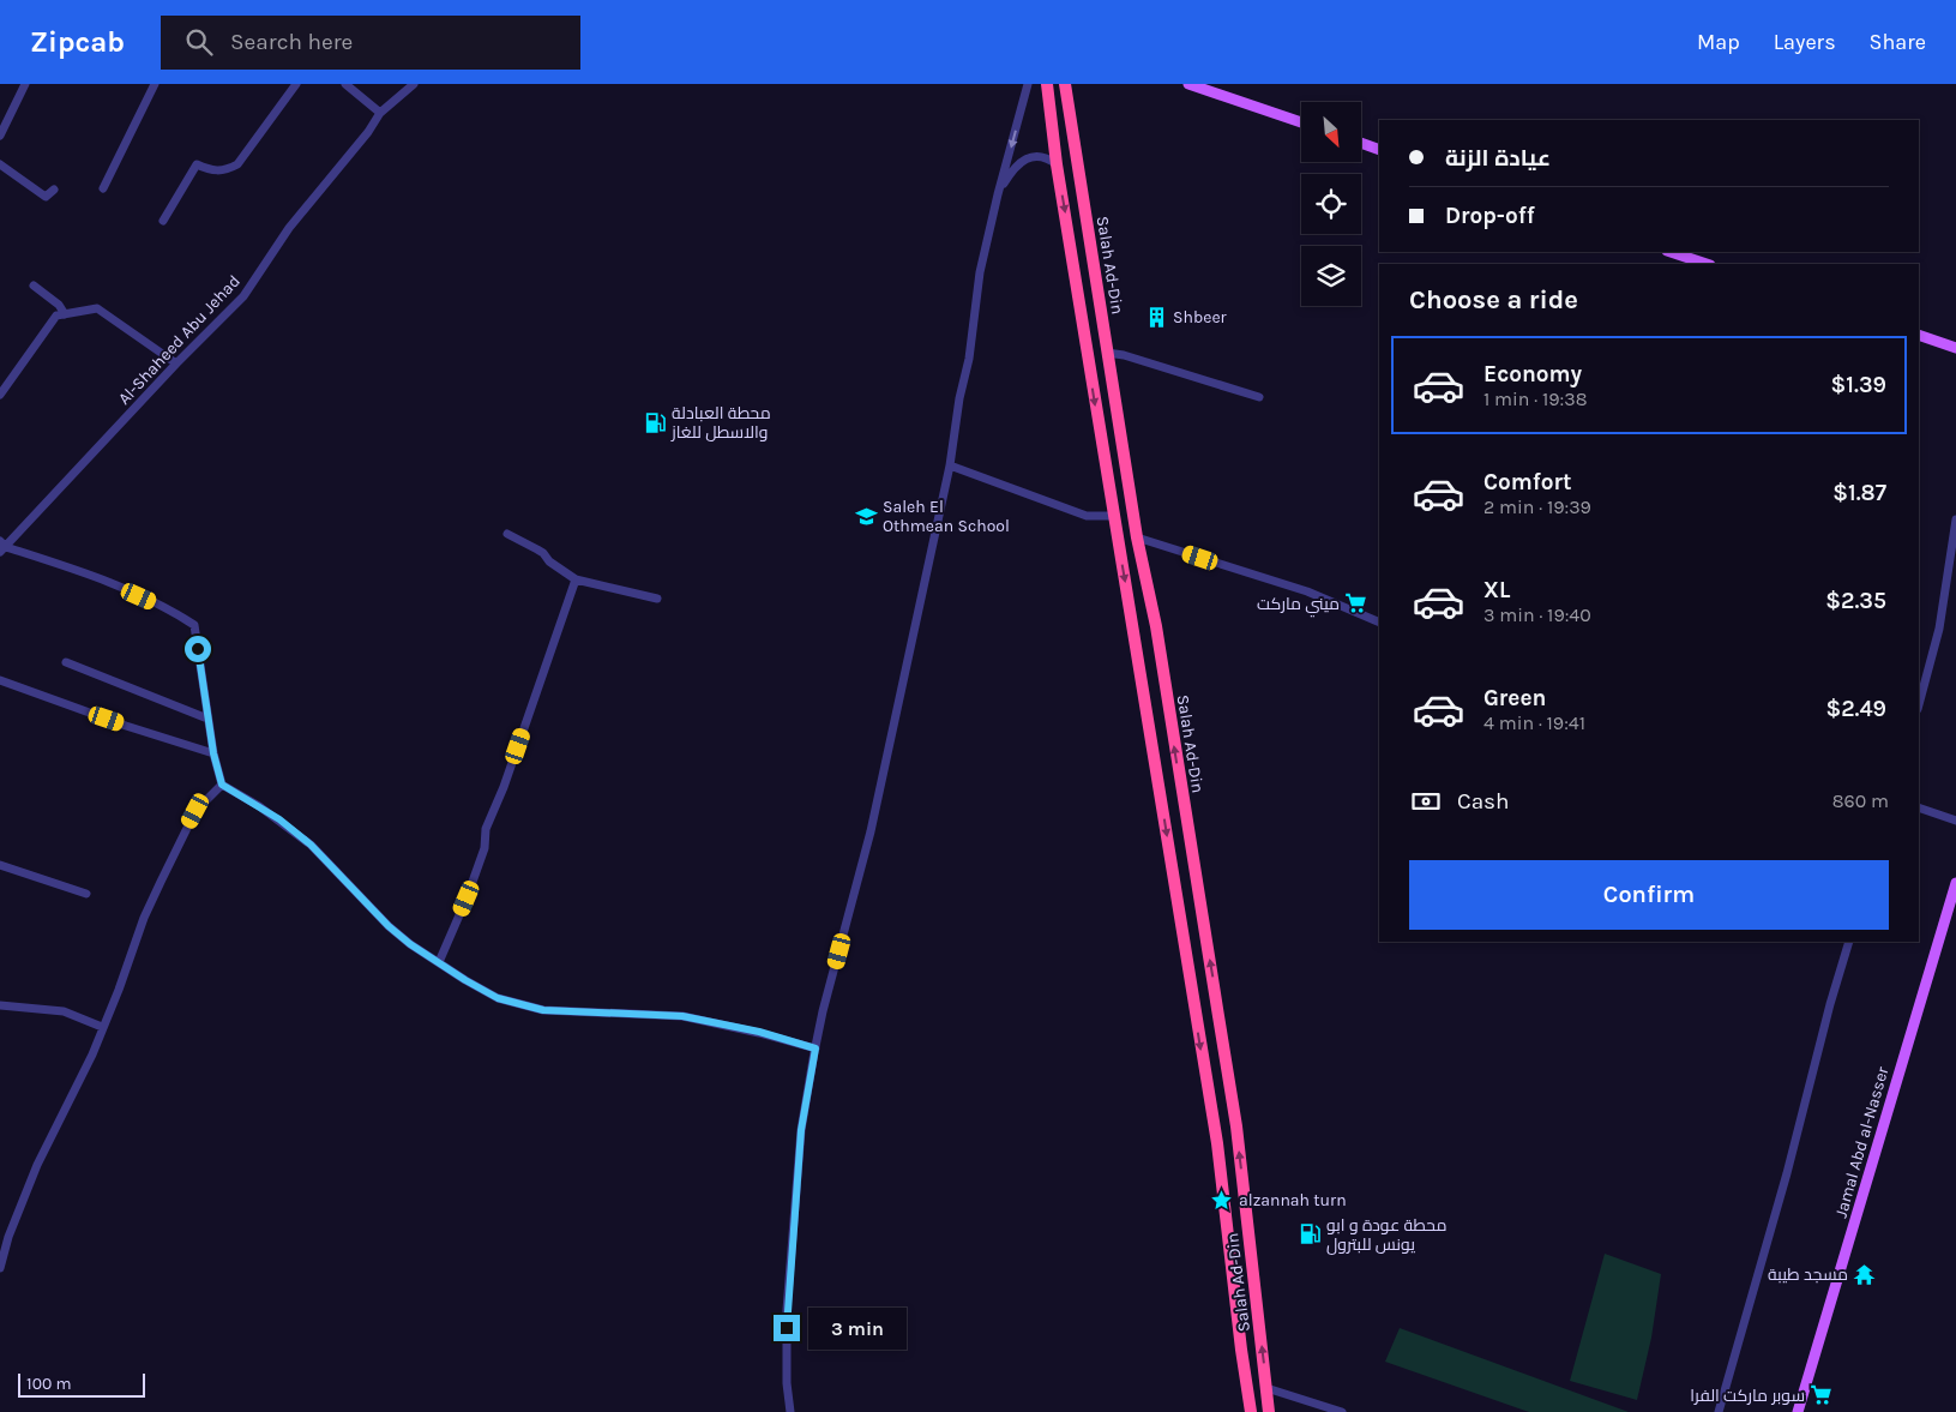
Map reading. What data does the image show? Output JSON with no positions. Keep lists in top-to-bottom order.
{
  "streets": {
    "highway": ["Salah Ad-Din"],
    "main road": ["Jamal Abd al-Nasser"],
    "street": ["Al-Shaheed Abu Jehad"]
  },
  "places": {
    "building": ["Shbeer"],
    "fuel station": ["محطة العبادلة والاسطل للغاز", "محطة عودة و ابو يونس للبترول"],
    "school or university": ["Saleh El Othmean School"],
    "supermarket": ["ميني ماركت", "سوبر ماركت الفرا"],
    "place": ["alzannah turn"],
    "temple": ["مسجد طيبة"]
  },
  "scale_bar": "100 m",
  "north": "bottom right",
  "page": {
    "header": "Zipcab",
    "search": "Search here",
    "nav": ["Map", "Layers", "Share"],
    "banner": ["عيادة الزنة", "Drop-off"],
    "heading": "Choose a ride",
    "list": [
      {
        "name": "Economy",
        "note": "1 min · 19:38",
        "value": "$1.39"
      },
      {
        "name": "Comfort",
        "note": "2 min · 19:39",
        "value": "$1.87"
      },
      {
        "name": "XL",
        "note": "3 min · 19:40",
        "value": "$2.35"
      },
      {
        "name": "Green",
        "note": "4 min · 19:41",
        "value": "$2.49"
      }
    ],
    "pay": ["Cash", "860 m"],
    "buttons": "Confirm",
    "bubble": "3 min",
    "scale": "100 m"
  }
}
